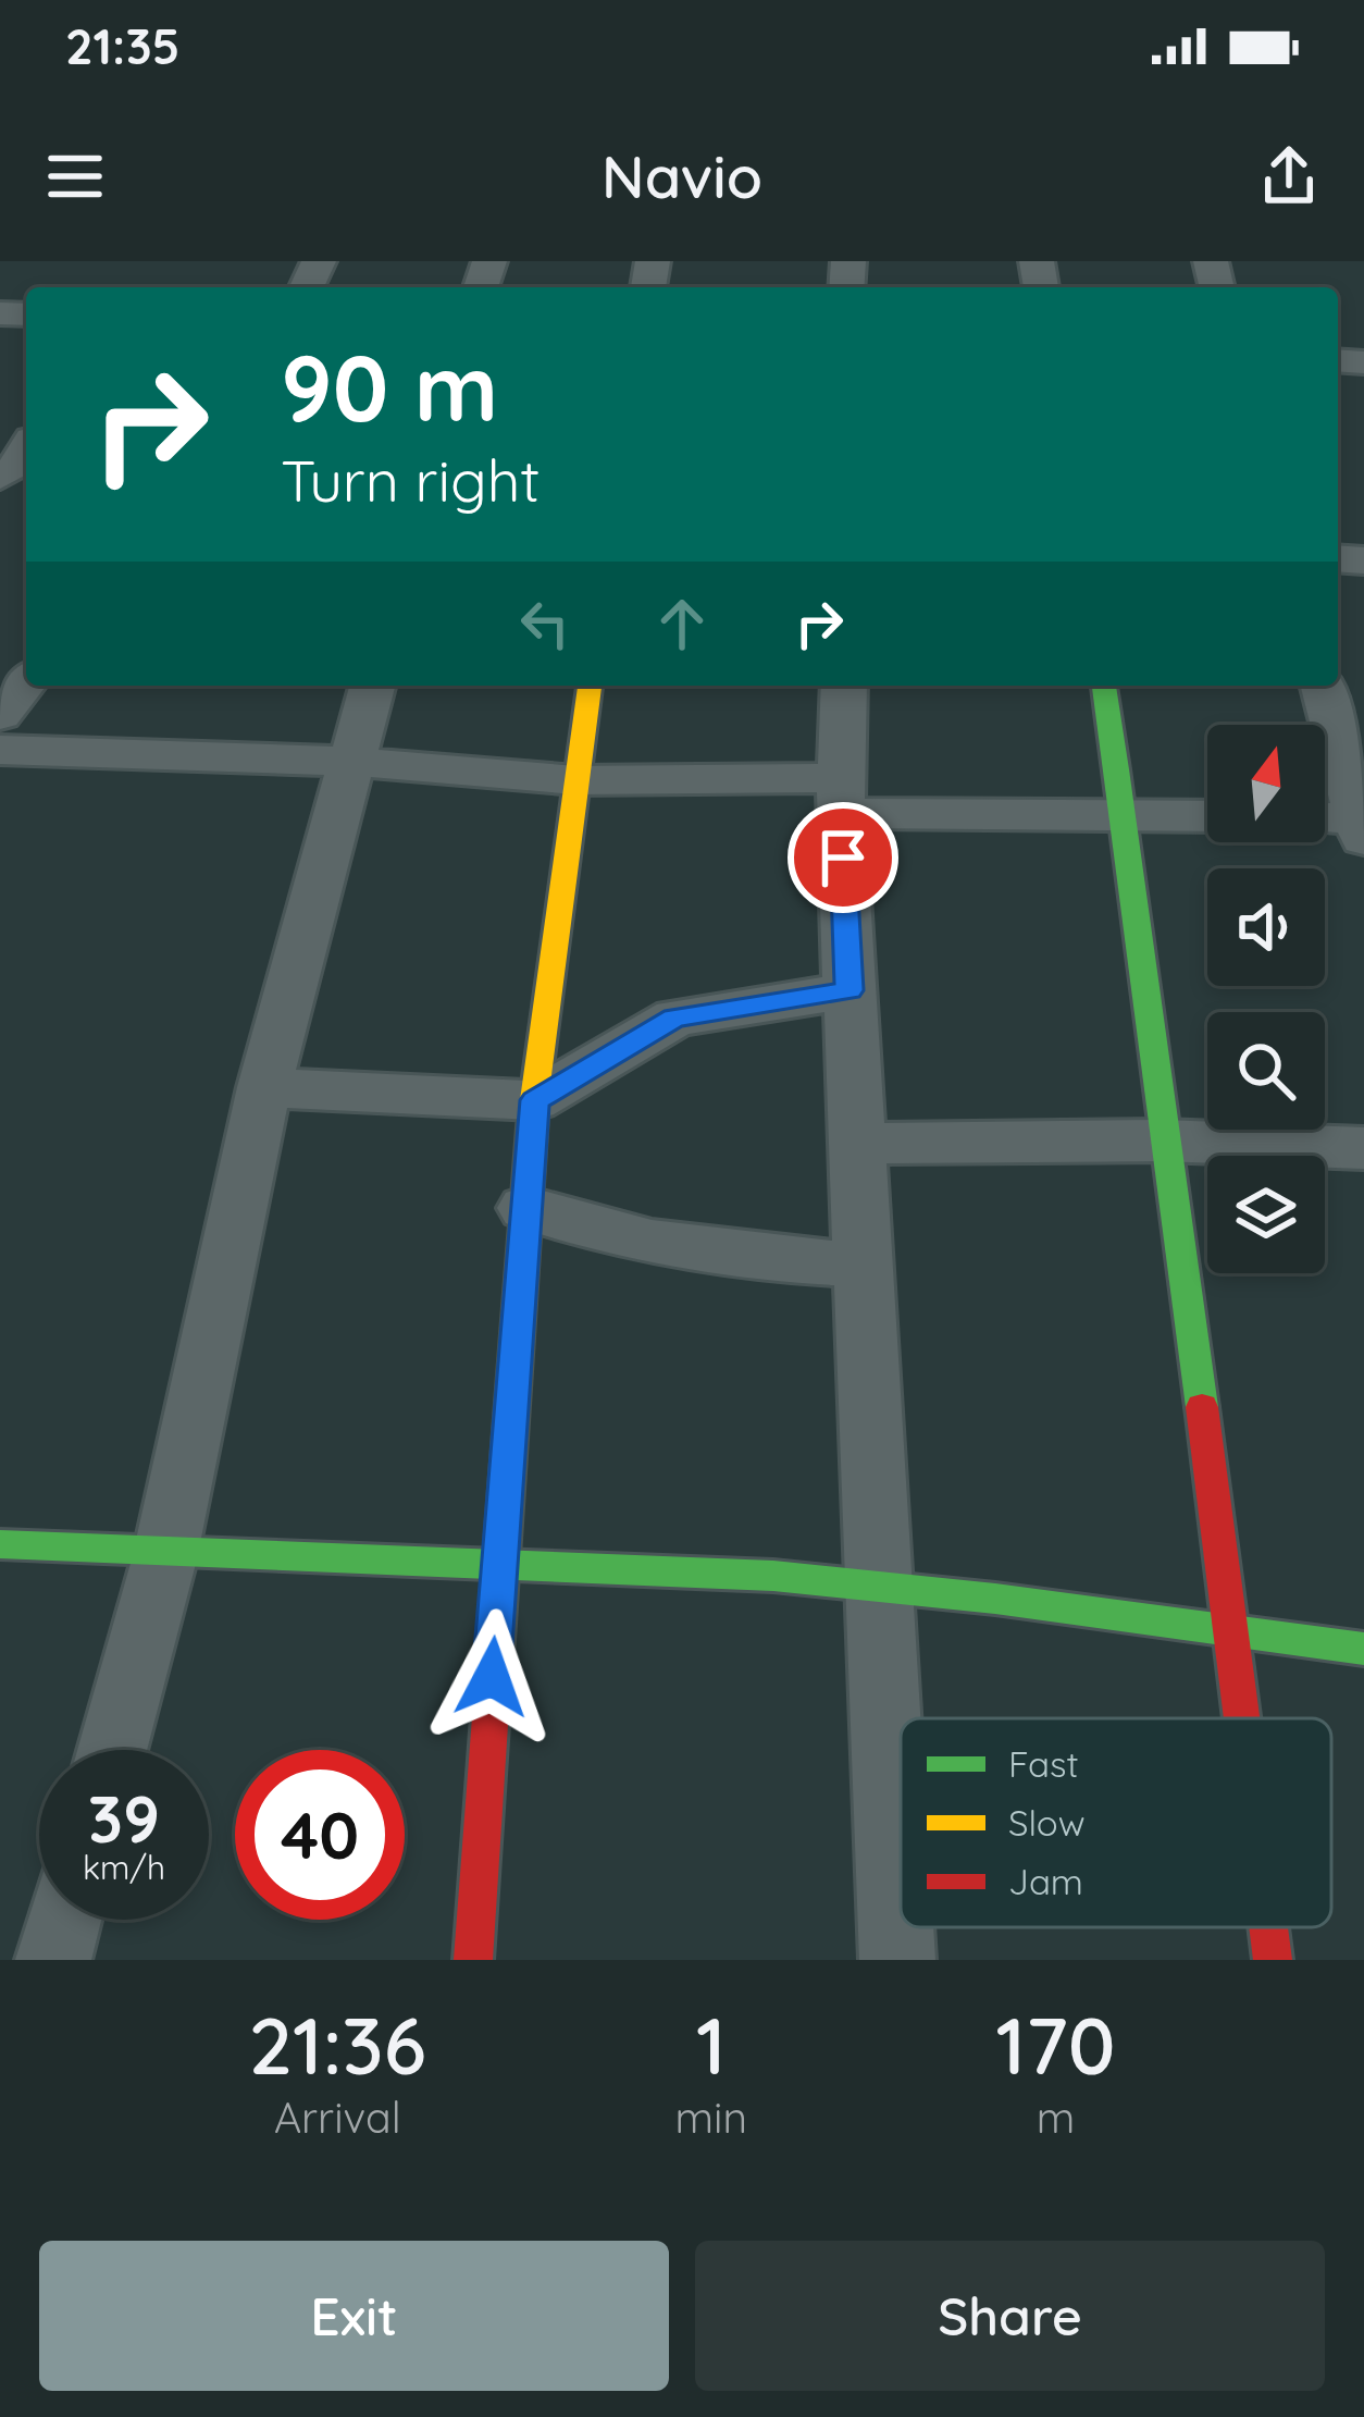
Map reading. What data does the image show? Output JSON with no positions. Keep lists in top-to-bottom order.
{
  "legend": ["Fast", "Slow", "Jam"],
  "north": "top",
  "page": {
    "status": "21:35",
    "header": "Navio",
    "turn": ["90 m", "Turn right"],
    "speed": "39 km/h",
    "limit": "40",
    "eta": [
      "21:36",
      "Arrival",
      "1",
      "min",
      "170",
      "m"
    ],
    "buttons": ["Exit", "Share"]
  }
}
